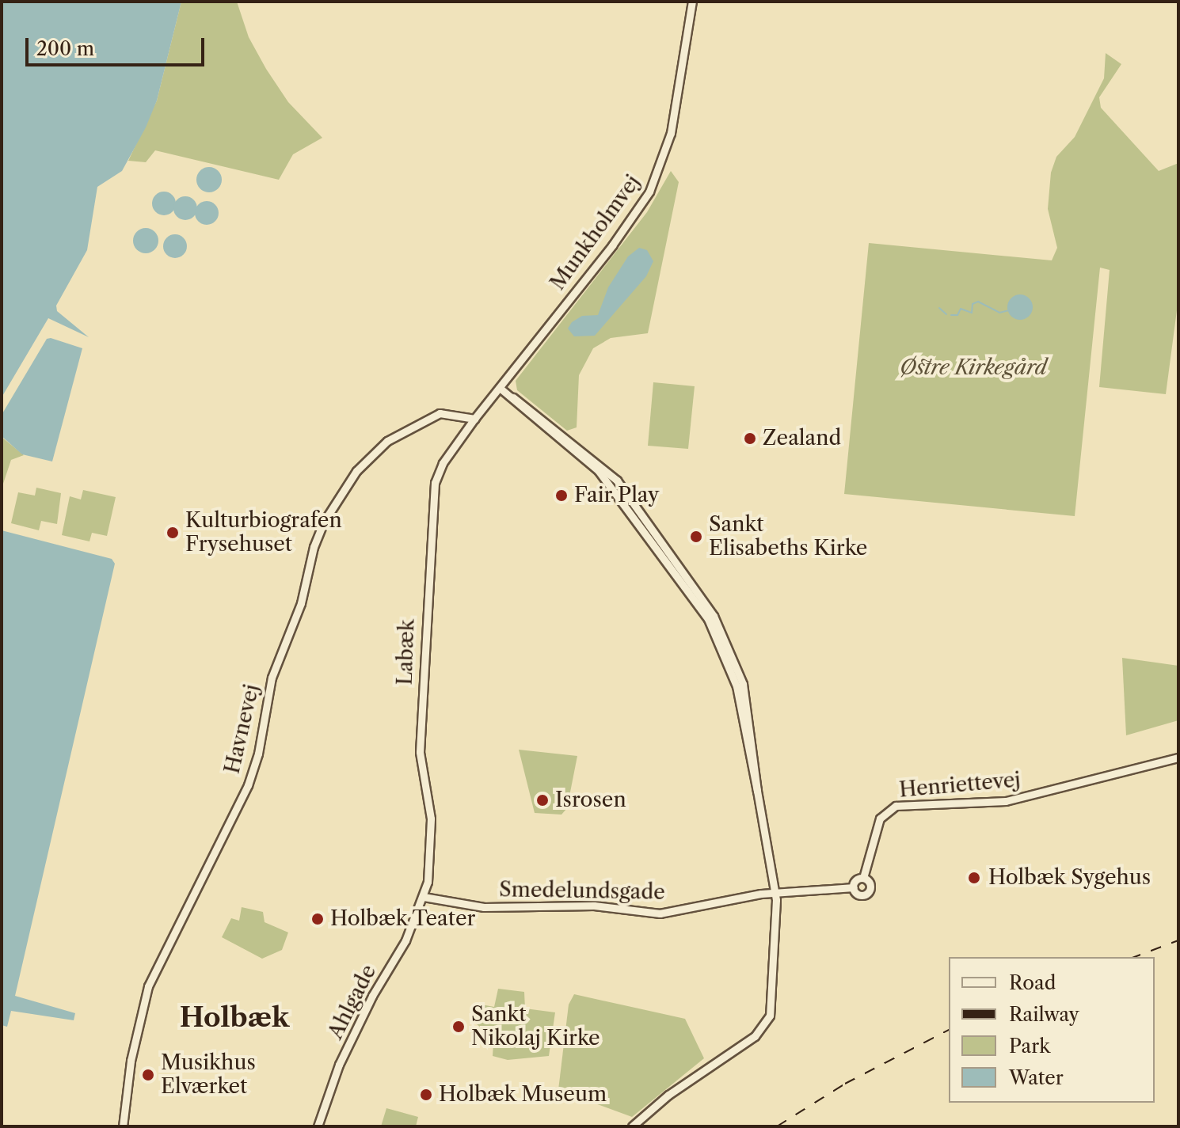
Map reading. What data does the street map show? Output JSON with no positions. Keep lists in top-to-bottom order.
{
  "streets": {
    "street": [
      "Munkholmvej",
      "Labæk",
      "Havnevej",
      "Henriettevej",
      "Smedelundsgade",
      "Ahlgade"
    ]
  },
  "crossings": [
    ["Munkholmvej", "Labæk"],
    ["Munkholmvej", "Havnevej"],
    ["Labæk", "Havnevej"],
    ["Labæk", "Smedelundsgade"],
    ["Labæk", "Ahlgade"],
    ["Henriettevej", "Smedelundsgade"],
    ["Smedelundsgade", "Ahlgade"]
  ],
  "districts": ["Holbæk"],
  "parks": ["Østre Kirkegård"],
  "places": [
    "Zealand",
    "Fair Play",
    "Kulturbiografen Frysehuset",
    "Sankt Elisabeths Kirke",
    "Isrosen",
    "Holbæk Sygehus",
    "Holbæk Teater",
    "Sankt Nikolaj Kirke",
    "Musikhus Elværket",
    "Holbæk Museum"
  ],
  "legend": [
    "Road",
    "Railway",
    "Park",
    "Water"
  ],
  "scale_bar": "200 m"
}
